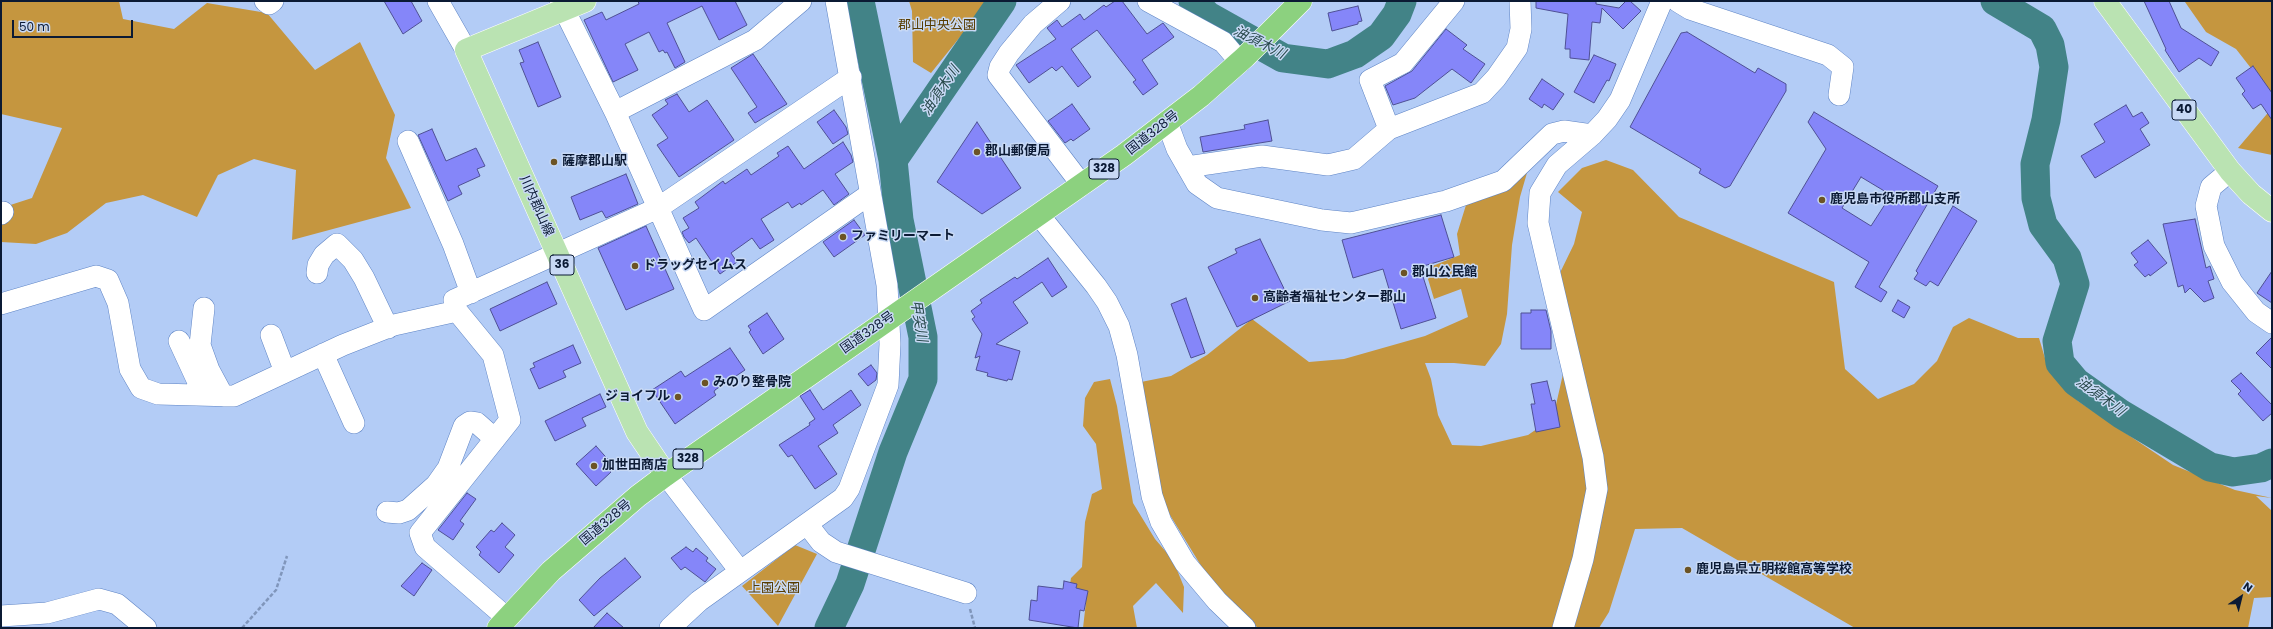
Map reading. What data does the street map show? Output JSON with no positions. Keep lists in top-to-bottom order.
{
  "streets": {
    "highway": ["国道328号", "328"],
    "main road": ["40", "川内郡山線", "36"]
  },
  "crossings": [
    ["国道328号", "川内郡山線"]
  ],
  "water": ["油須木川", "甲突川"],
  "parks": ["郡山中央公園", "上園公園"],
  "places": [
    "郡山郵便局",
    "薩摩郡山駅",
    "鹿児島市役所郡山支所",
    "ファミリーマート",
    "ドラッグセイムス",
    "郡山公民館",
    "高齢者福祉センター郡山",
    "みのり整骨院",
    "ジョイフル",
    "加世田商店",
    "鹿児島県立明桜館高等学校"
  ],
  "scale_bar": "50 m",
  "north": "top right"
}
